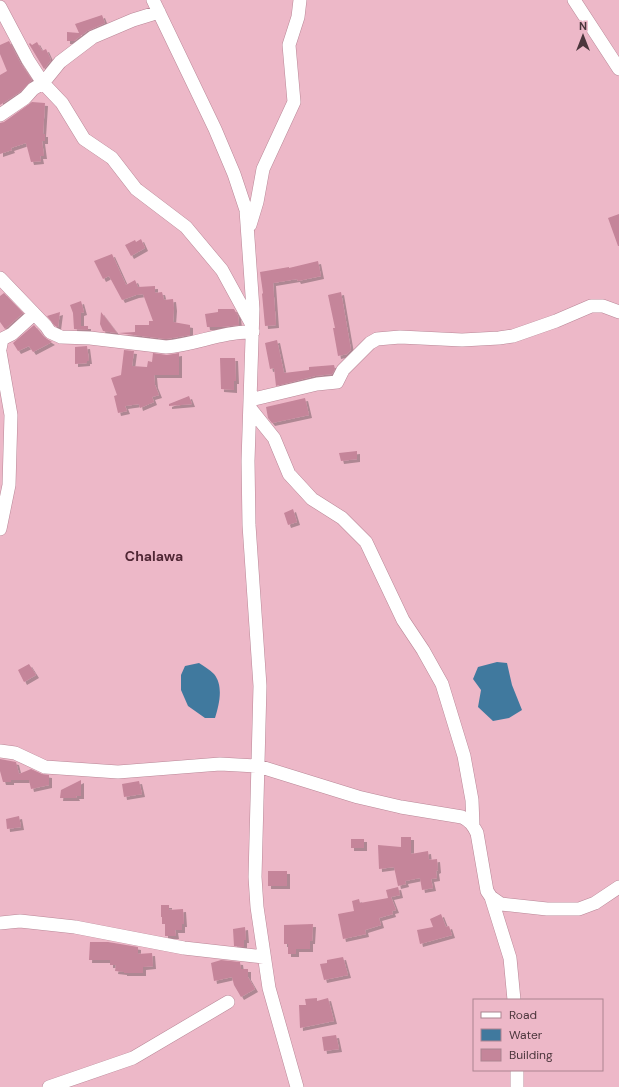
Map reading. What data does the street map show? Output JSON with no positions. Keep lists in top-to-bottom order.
{
  "districts": ["Chalawa"],
  "legend": ["Road", "Water", "Building"],
  "north": "top"
}
